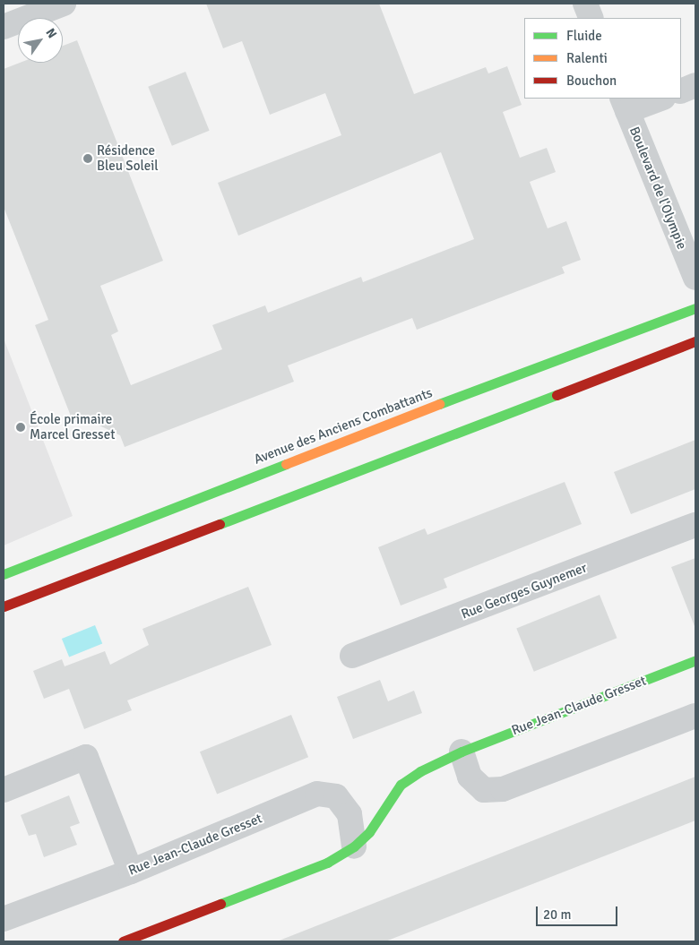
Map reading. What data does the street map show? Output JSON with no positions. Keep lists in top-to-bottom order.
{
  "streets": {
    "main road": ["Avenue des Anciens Combattants", "Rue Jean-Claude Gresset"],
    "street": ["Boulevard de l'Olympie", "Rue Georges Guynemer"]
  },
  "places": ["Résidence Bleu Soleil", "École primaire Marcel Gresset"],
  "legend": ["Fluide", "Ralenti", "Bouchon"],
  "scale_bar": "20 m",
  "north": "top right"
}
